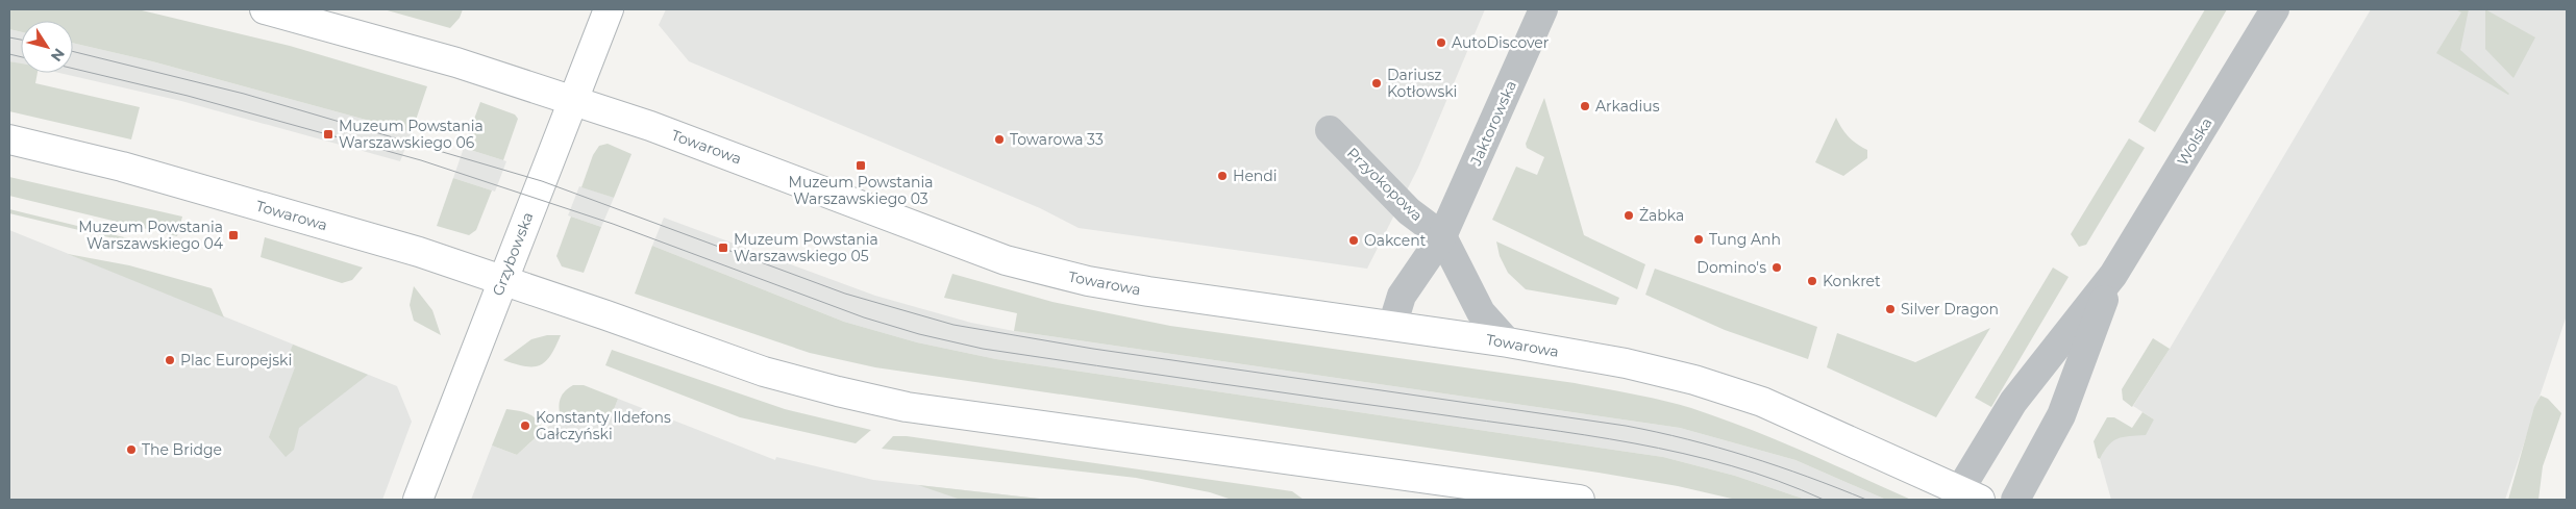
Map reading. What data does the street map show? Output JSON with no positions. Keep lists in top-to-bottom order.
{
  "streets": {
    "main road": ["Towarowa", "Grzybowska"],
    "street": ["Jaktorowska", "Wolska", "Przyokopowa"]
  },
  "crossings": [
    ["Jaktorowska", "Towarowa"],
    ["Jaktorowska", "Przyokopowa"],
    ["Wolska", "Towarowa"],
    ["Towarowa", "Grzybowska"]
  ],
  "places": {
    "other": [
      "AutoDiscover",
      "Dariusz Kotłowski",
      "Arkadius",
      "Towarowa 33",
      "Hendi",
      "Żabka",
      "Tung Anh",
      "Oakcent",
      "Domino's",
      "Konkret",
      "Silver Dragon",
      "Plac Europejski",
      "Konstanty Ildefons Gałczyński",
      "The Bridge"
    ],
    "transit": [
      "Muzeum Powstania Warszawskiego 06",
      "Muzeum Powstania Warszawskiego 03",
      "Muzeum Powstania Warszawskiego 04",
      "Muzeum Powstania Warszawskiego 05"
    ]
  },
  "north": "bottom right"
}
